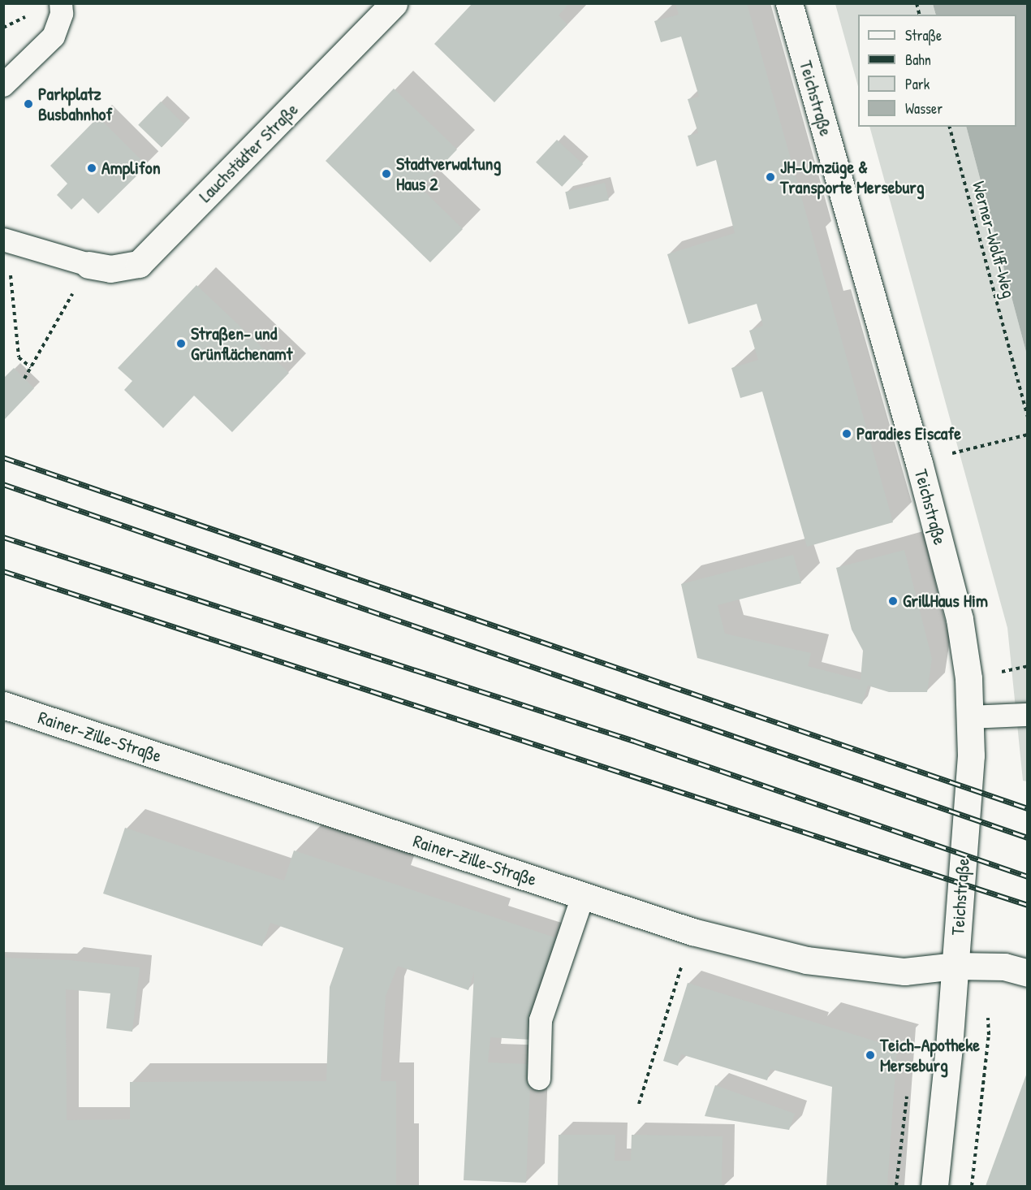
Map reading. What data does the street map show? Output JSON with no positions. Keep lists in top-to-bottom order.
{
  "streets": {
    "street": ["Teichstraße", "Lauchstädter Straße", "Rainer-Zille-Straße"],
    "path": ["Werner-Wolff-Weg"]
  },
  "crossings": [
    ["Teichstraße", "Rainer-Zille-Straße"]
  ],
  "places": [
    "Parkplatz Busbahnhof",
    "Amplifon",
    "Stadtverwaltung Haus 2",
    "JH-Umzüge & Transporte Merseburg",
    "Straßen- und Grünflächenamt",
    "Paradies Eiscafe",
    "GrillHaus Him",
    "Teich-Apotheke Merseburg"
  ],
  "legend": [
    "Straße",
    "Bahn",
    "Park",
    "Wasser"
  ]
}
